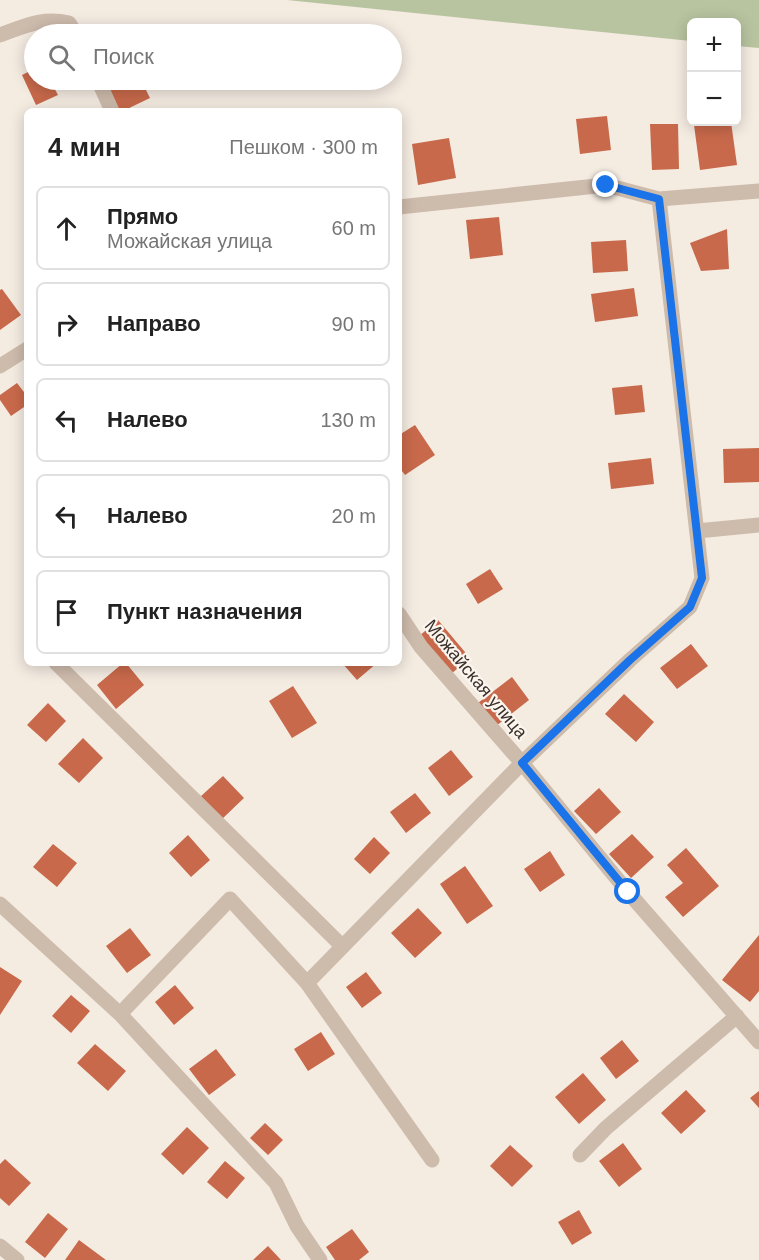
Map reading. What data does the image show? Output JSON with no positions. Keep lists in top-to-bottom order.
{
  "streets": {
    "street": ["Можайская улица"]
  },
  "page": {
    "map_buttons": ["+", "−"],
    "search": "Поиск",
    "heading": ["4 мин", "Пешком · 300 m"],
    "list": [
      ["Прямо", "Можайская улица", "60 m"],
      ["Направо", "90 m"],
      ["Налево", "130 m"],
      ["Налево", "20 m"],
      "Пункт назначения"
    ]
  }
}
